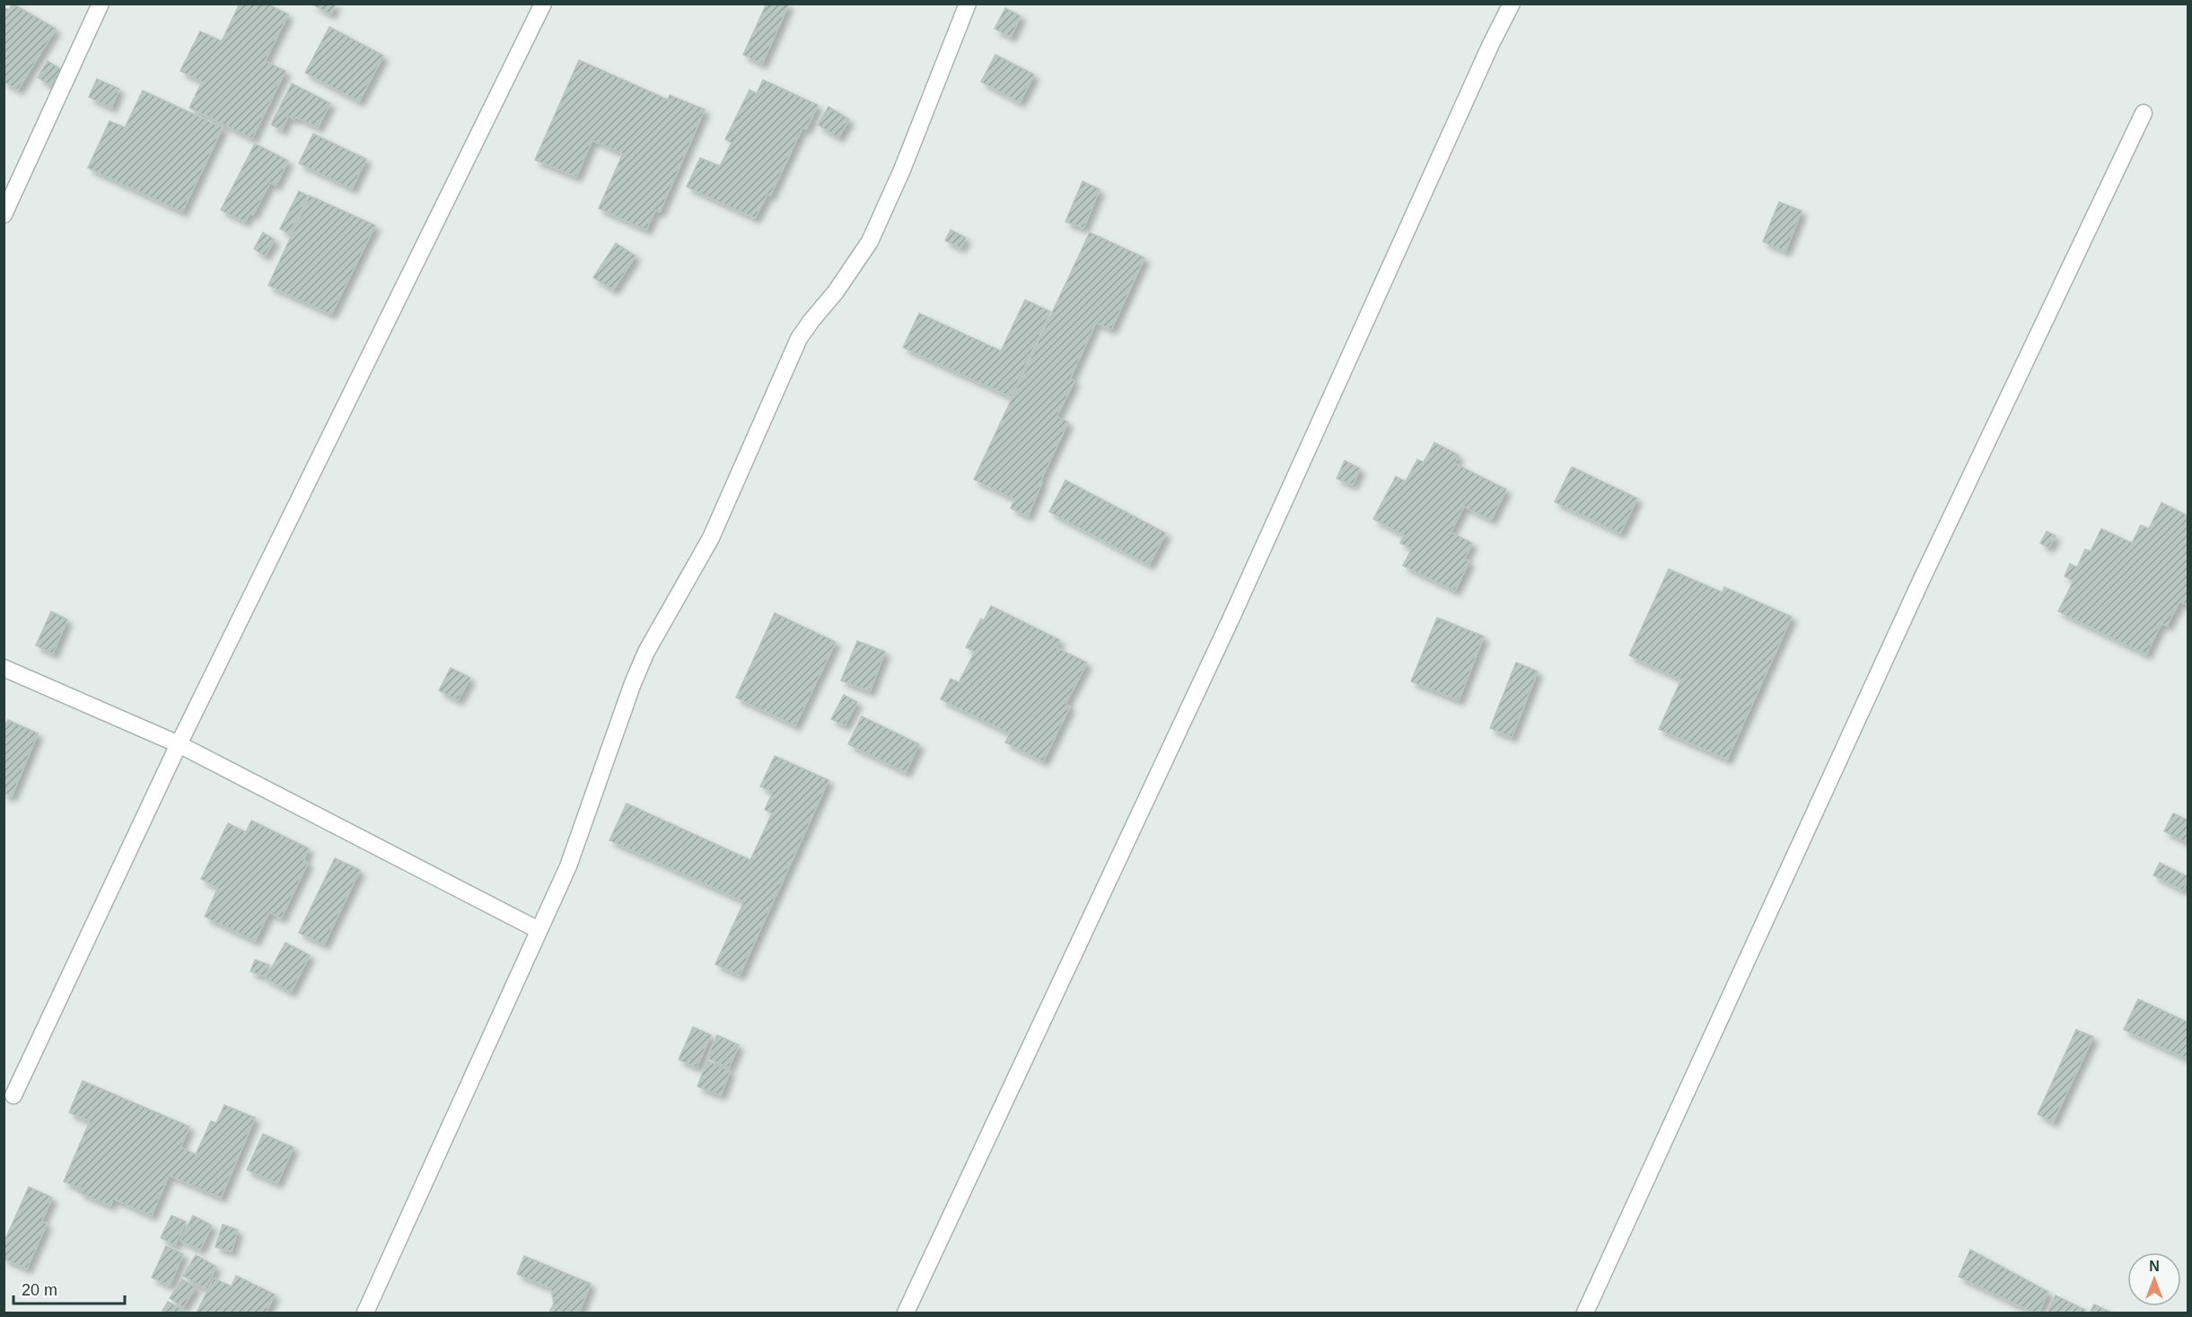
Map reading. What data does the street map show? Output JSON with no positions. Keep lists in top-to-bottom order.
{
  "scale_bar": "20 m",
  "north": "top"
}
